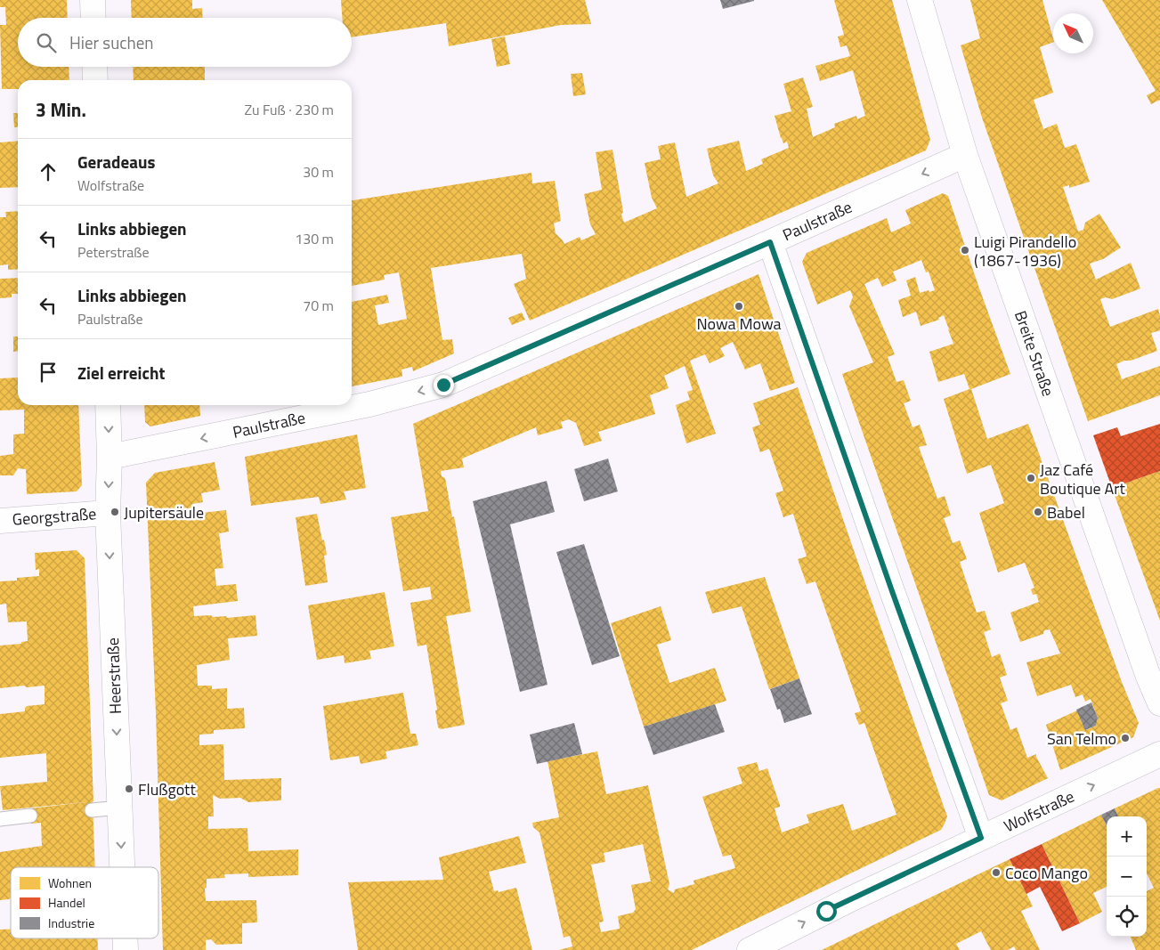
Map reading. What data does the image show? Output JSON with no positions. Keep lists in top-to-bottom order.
{
  "streets": {
    "street": [
      "Paulstraße",
      "Breite Straße",
      "Georgstraße",
      "Heerstraße",
      "Wolfstraße"
    ]
  },
  "crossings": [
    ["Paulstraße", "Breite Straße"],
    ["Paulstraße", "Heerstraße"],
    ["Georgstraße", "Heerstraße"]
  ],
  "one_way": ["Paulstraße", "Heerstraße", "Wolfstraße"],
  "places": [
    "Luigi Pirandello (1867-1936)",
    "Nowa Mowa",
    "Jaz Café Boutique Art",
    "Jupitersäule",
    "Babel",
    "San Telmo",
    "Flußgott",
    "Coco Mango"
  ],
  "legend": ["Wohnen", "Handel", "Industrie"],
  "north": "top left",
  "page": {
    "search": "Hier suchen",
    "heading": ["3 Min.", "Zu Fuß · 230 m"],
    "list": [
      ["Geradeaus", "Wolfstraße", "30 m"],
      ["Links abbiegen", "Peterstraße", "130 m"],
      ["Links abbiegen", "Paulstraße", "70 m"],
      "Ziel erreicht"
    ],
    "map_buttons": ["+", "−"]
  }
}
